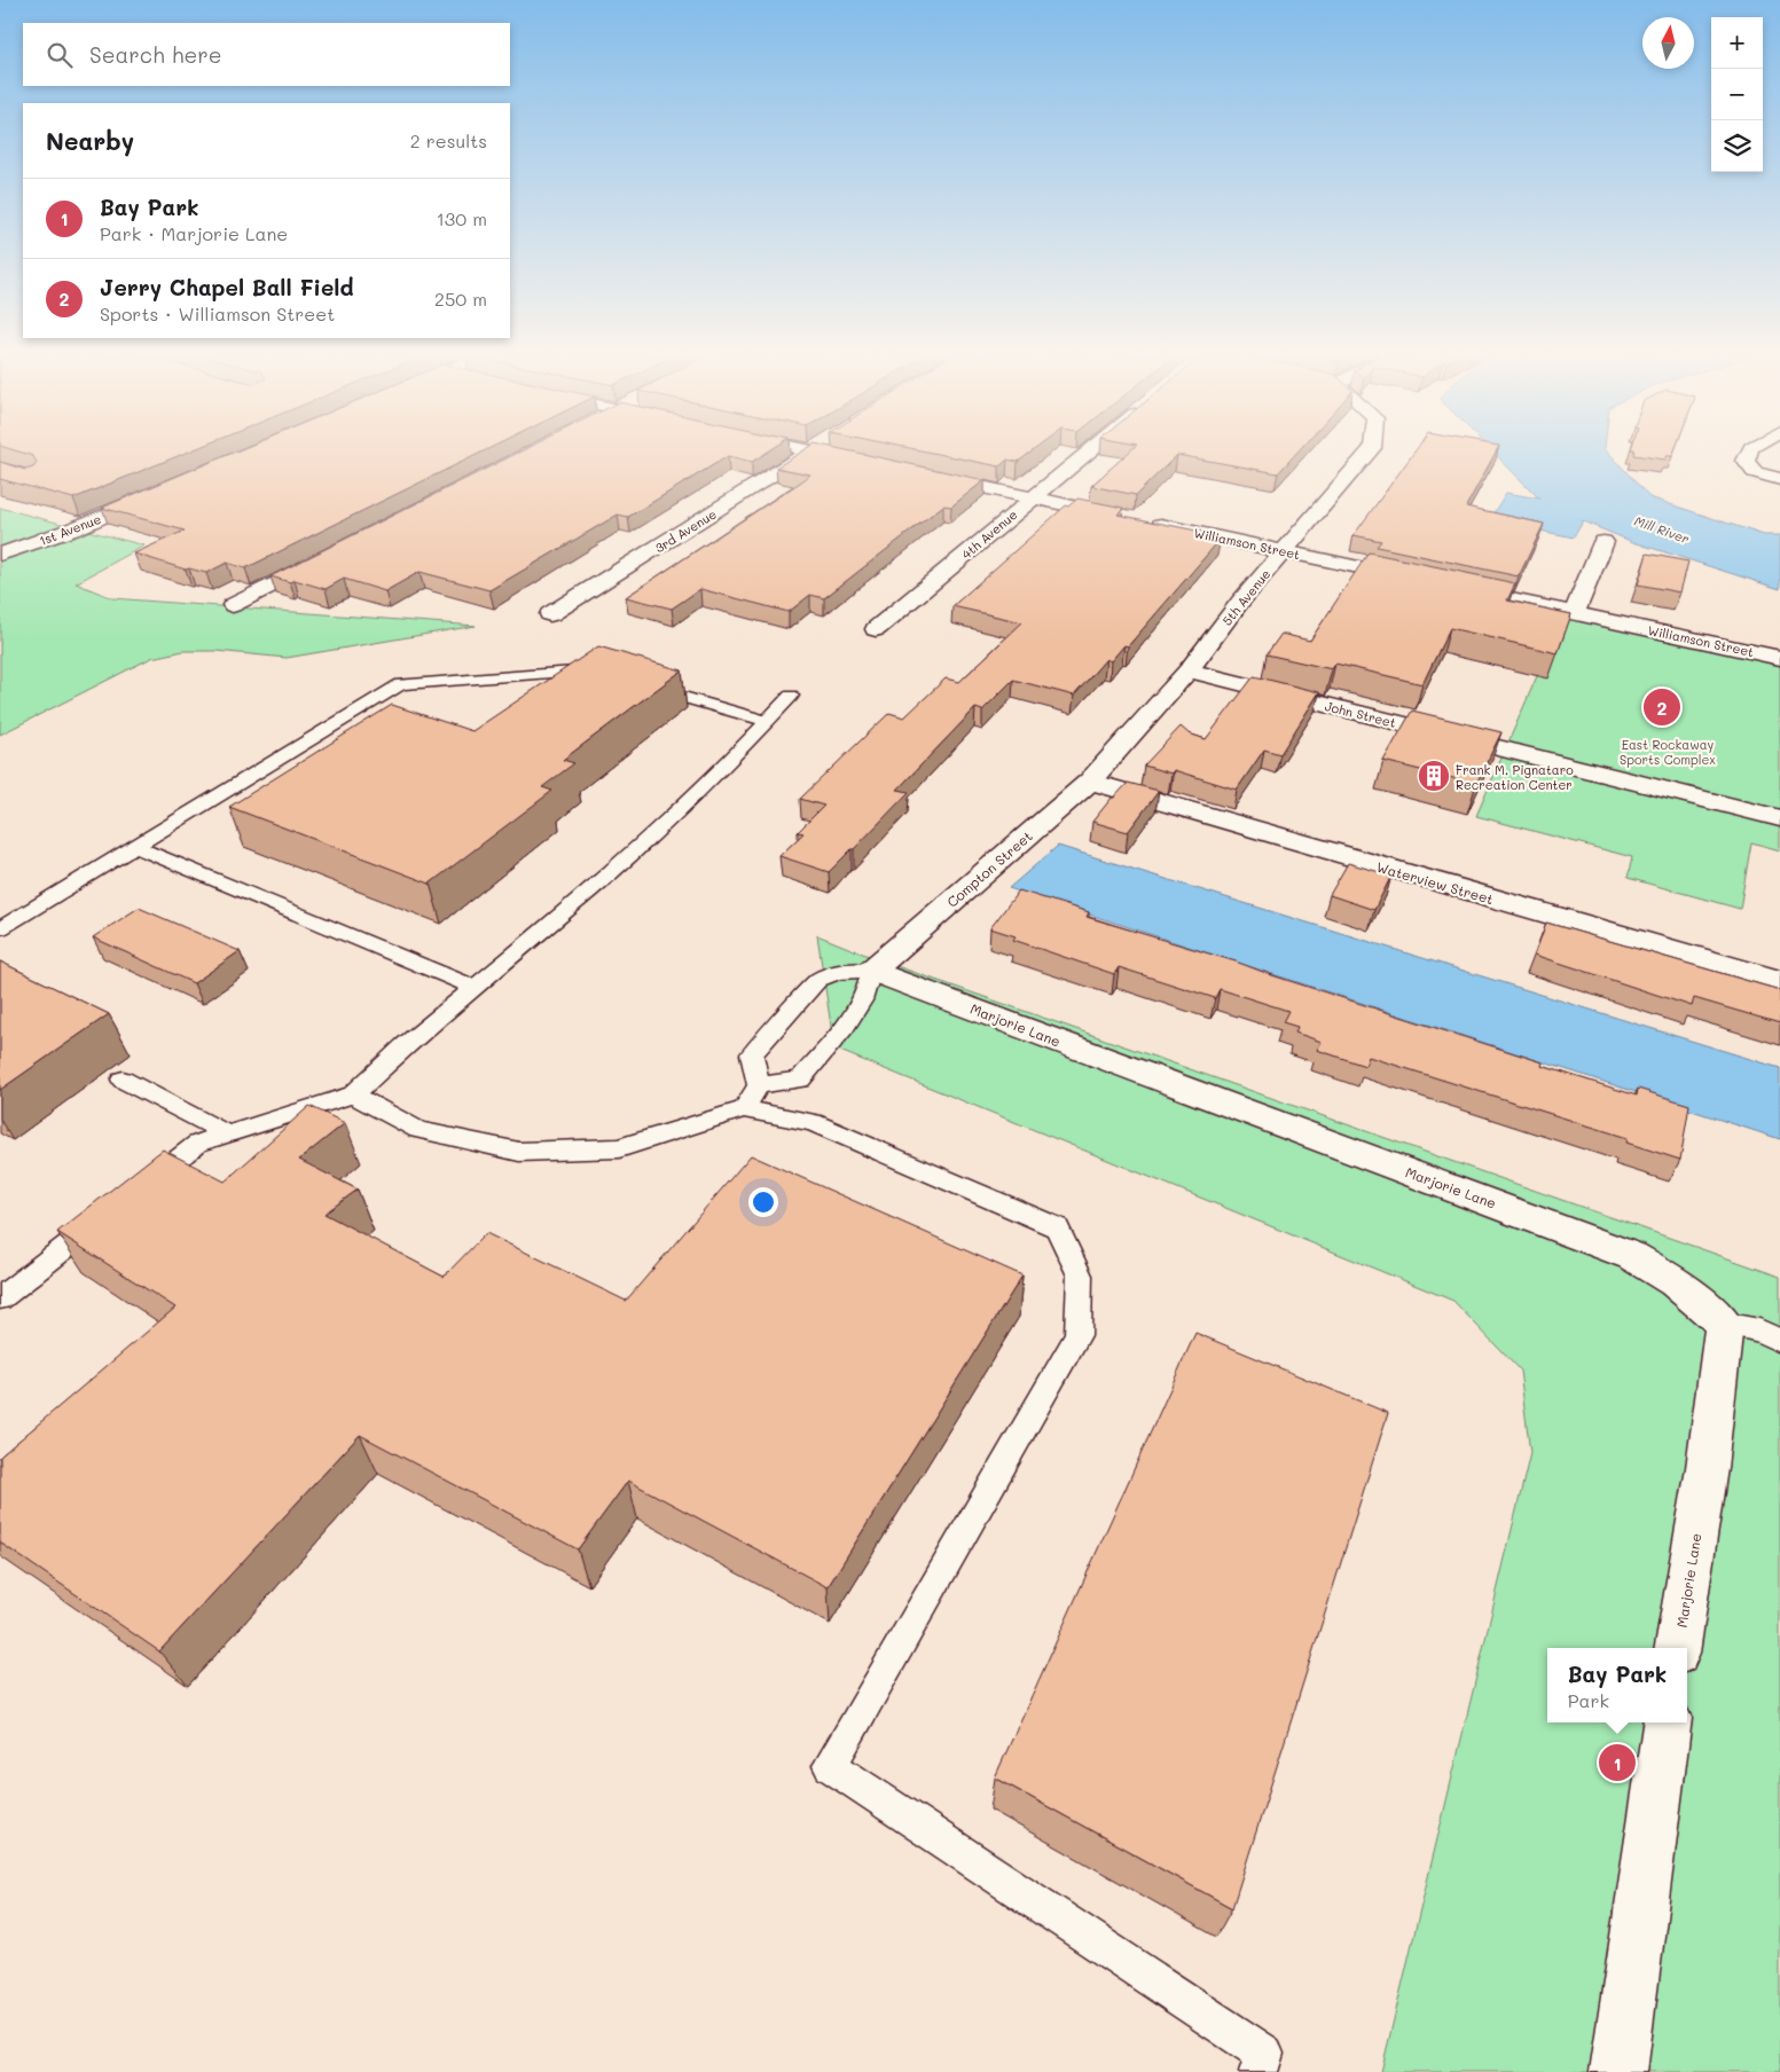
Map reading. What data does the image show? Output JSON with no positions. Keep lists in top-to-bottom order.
{
  "streets": {
    "street": [
      "1st Avenue",
      "3rd Avenue",
      "4th Avenue",
      "Williamson Street",
      "5th Avenue",
      "John Street",
      "Compton Street",
      "Waterview Street",
      "Marjorie Lane"
    ]
  },
  "crossings": [
    ["4th Avenue", "Williamson Street"],
    ["Williamson Street", "5th Avenue"],
    ["5th Avenue", "John Street"],
    ["5th Avenue", "Compton Street"],
    ["5th Avenue", "Waterview Street"],
    ["Compton Street", "Waterview Street"],
    ["Compton Street", "Marjorie Lane"]
  ],
  "water": ["Mill River"],
  "parks": ["East Rockaway Sports Complex"],
  "places": {
    "building": ["Frank M. Pignataro Recreation Center"]
  },
  "north": "top",
  "page": {
    "map_buttons": ["+", "−"],
    "search": "Search here",
    "heading": ["Nearby", "2 results"],
    "list": [
      {
        "mark": "1",
        "name": "Bay Park",
        "note": "Park · Marjorie Lane",
        "value": "130 m"
      },
      {
        "mark": "2",
        "name": "Jerry Chapel Ball Field",
        "note": "Sports · Williamson Street",
        "value": "250 m"
      }
    ],
    "pins": ["2", "1"],
    "popup": ["Bay Park", "Park"]
  }
}
